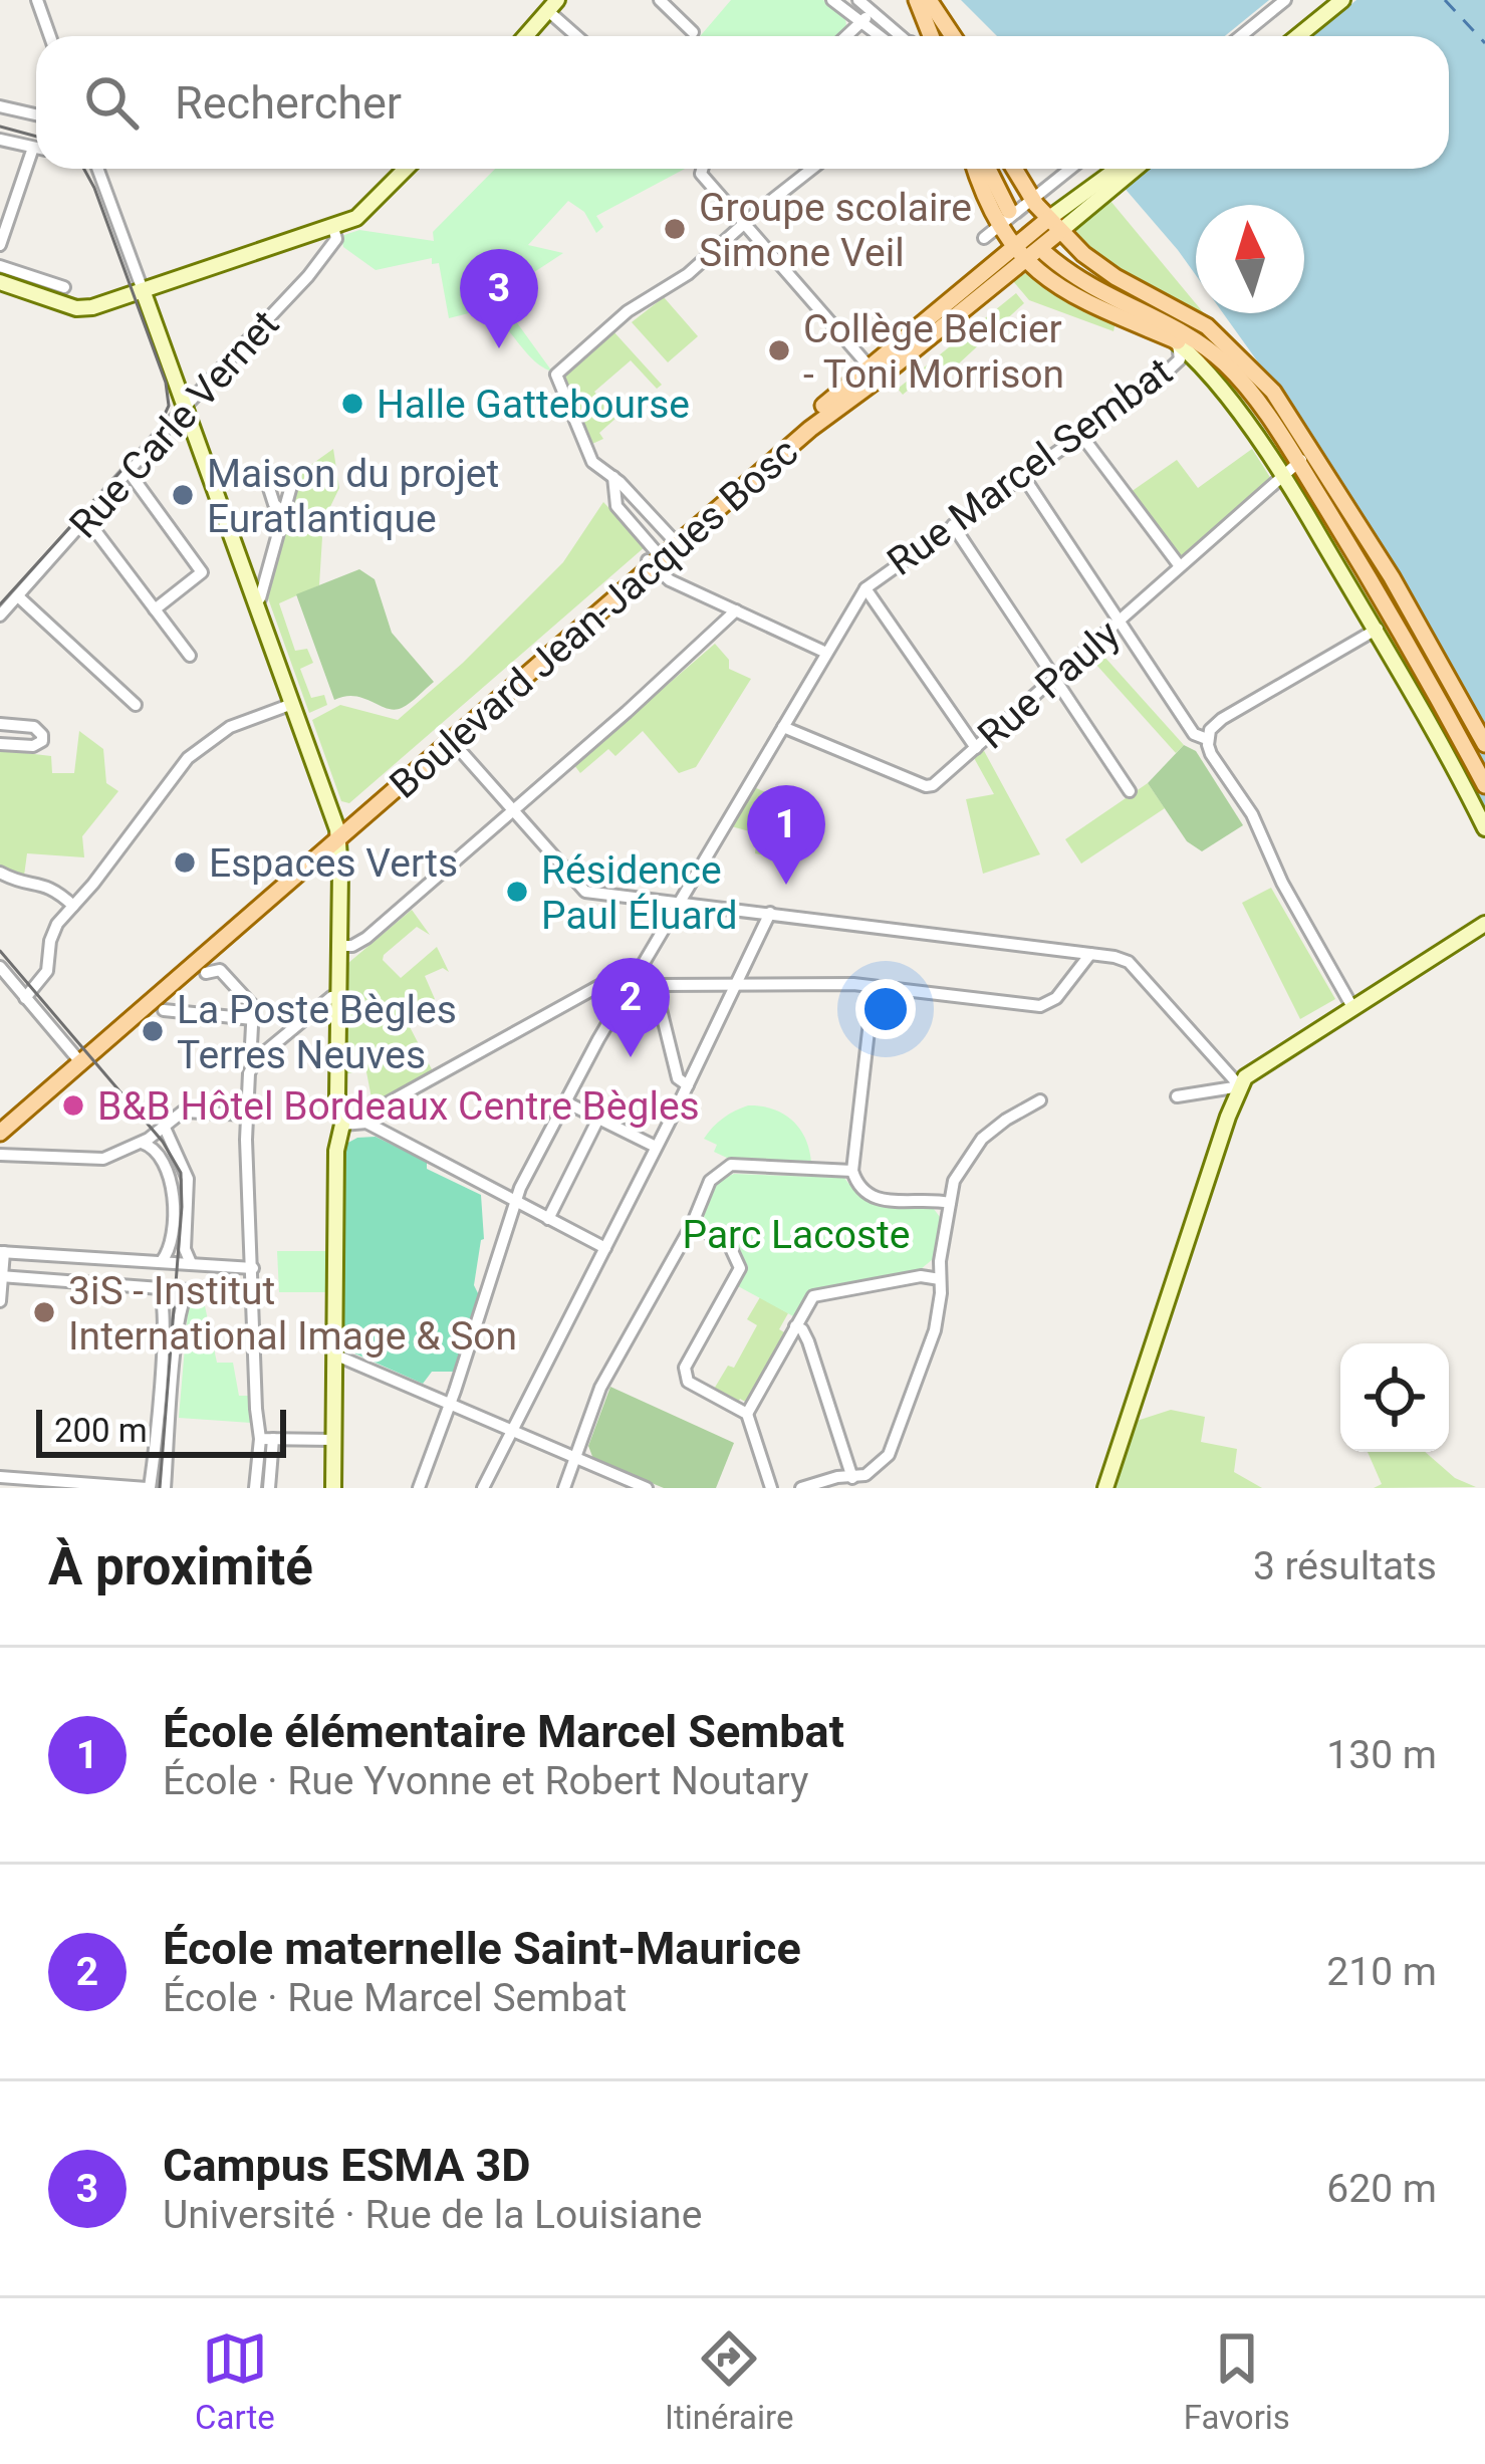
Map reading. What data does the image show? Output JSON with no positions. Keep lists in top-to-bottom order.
{
  "streets": {
    "main road": ["Boulevard Jean-Jacques Bosc"],
    "street": ["Rue Carle Vernet", "Rue Marcel Sembat", "Rue Pauly"]
  },
  "crossings": [
    ["Rue Marcel Sembat", "Rue Pauly"]
  ],
  "parks": ["Parc Lacoste"],
  "places": [
    "Groupe scolaire Simone Veil",
    "Collège Belcier - Toni Morrison",
    "Halle Gattebourse",
    "Maison du projet Euratlantique",
    "Espaces Verts",
    "Résidence Paul Éluard",
    "La Poste Bègles Terres Neuves",
    "B&B Hôtel Bordeaux Centre Bègles",
    "3iS - Institut International Image & Son"
  ],
  "scale_bar": "200 m",
  "north": "top",
  "page": {
    "search": "Rechercher",
    "pins": ["3", "1", "2"],
    "scale": "200 m",
    "heading": ["À proximité", "3 résultats"],
    "list": [
      {
        "mark": "1",
        "name": "École élémentaire Marcel Sembat",
        "note": "École · Rue Yvonne et Robert Noutary",
        "value": "130 m"
      },
      {
        "mark": "2",
        "name": "École maternelle Saint-Maurice",
        "note": "École · Rue Marcel Sembat",
        "value": "210 m"
      },
      {
        "mark": "3",
        "name": "Campus ESMA 3D",
        "note": "Université · Rue de la Louisiane",
        "value": "620 m"
      }
    ],
    "nav": ["Carte", "Itinéraire", "Favoris"]
  }
}
